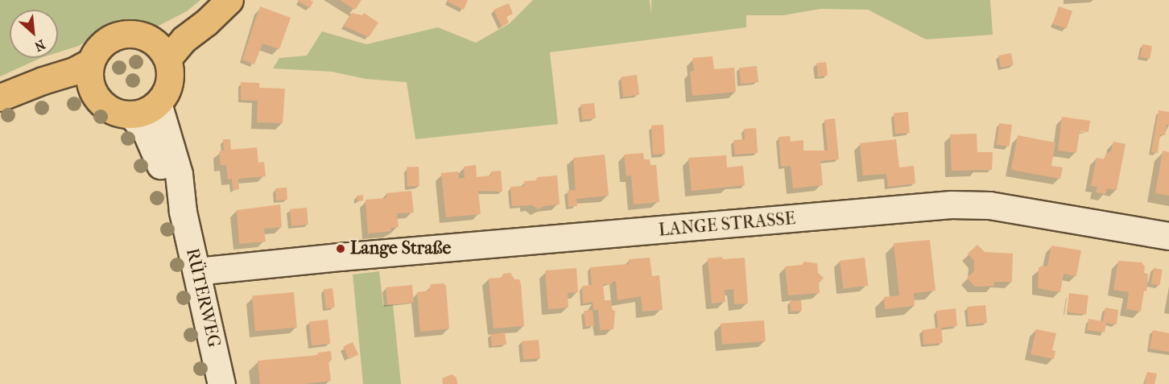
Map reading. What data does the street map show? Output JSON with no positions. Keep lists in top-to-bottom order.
{
  "streets": {
    "street": ["LANGE STRASSE", "RÜTERWEG"]
  },
  "crossings": [
    ["LANGE STRASSE", "RÜTERWEG"]
  ],
  "places": ["Lange Straße"],
  "north": "bottom right"
}
